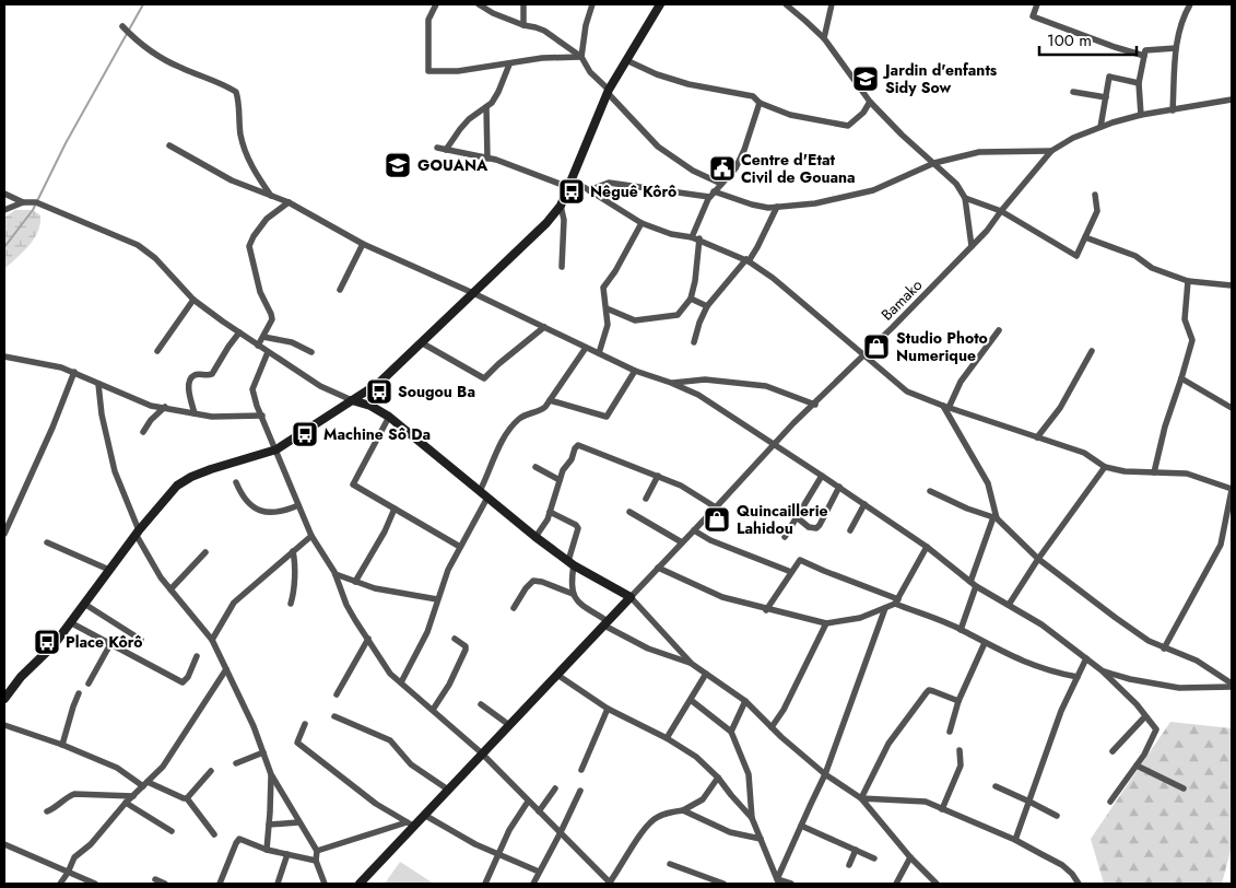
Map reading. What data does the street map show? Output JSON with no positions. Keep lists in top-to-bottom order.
{
  "streets": {
    "street": ["Bamako"]
  },
  "places": {
    "school or university": ["Jardin d'enfants Sidy Sow", "GOUANA"],
    "public building": ["Centre d'Etat Civil de Gouana"],
    "bus stop": [
      "Nêguê Kôrô",
      "Sougou Ba",
      "Machine Sô Da",
      "Place Kôrô"
    ],
    "shop": ["Studio Photo Numerique", "Quincaillerie Lahidou"]
  },
  "scale_bar": "100 m"
}
